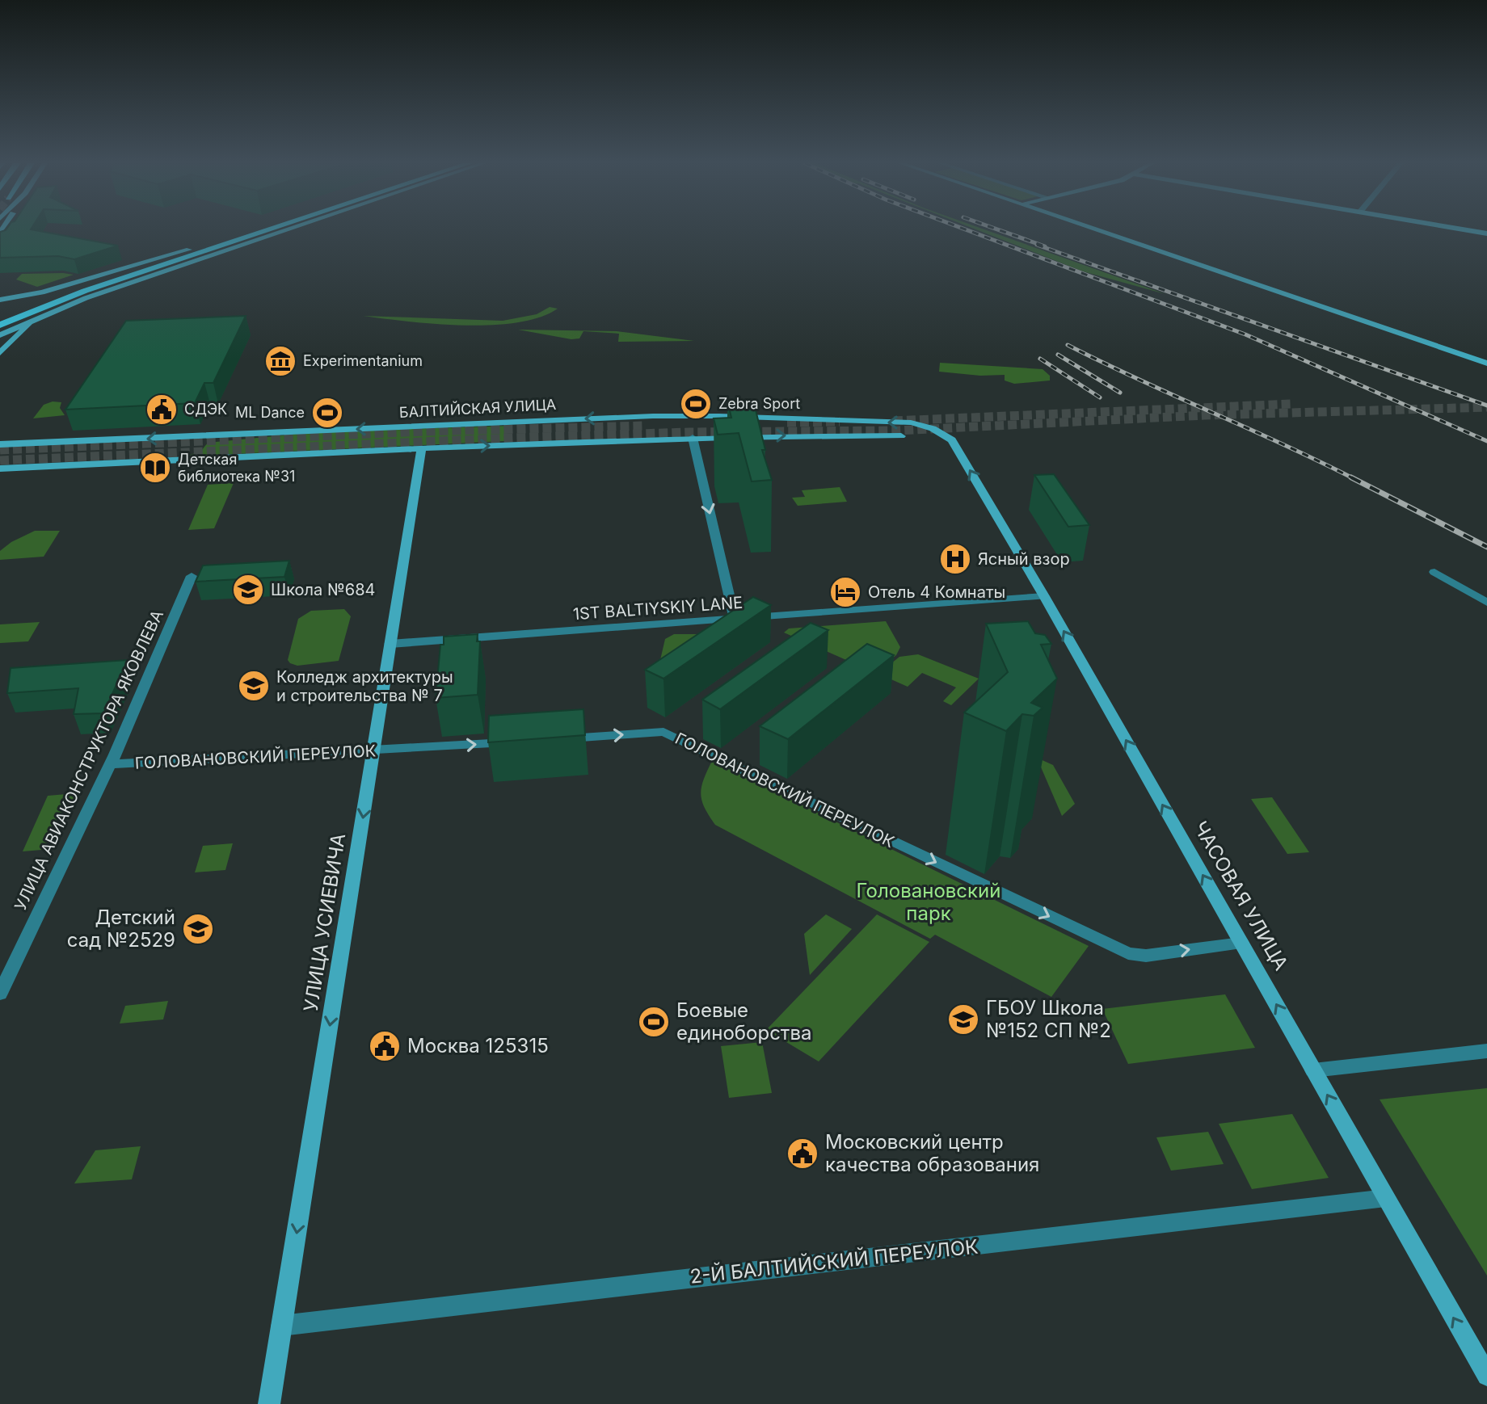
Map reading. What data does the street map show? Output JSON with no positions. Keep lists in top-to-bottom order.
{
  "streets": {
    "street": [
      "БАЛТИЙСКАЯ УЛИЦА",
      "1ST BALTIYSKIY LANE",
      "ГОЛОВАНОВСКИЙ ПЕРЕУЛОК",
      "УЛИЦА АВИАКОНСТРУКТОРА ЯКОВЛЕВА",
      "ЧАСОВАЯ УЛИЦА",
      "УЛИЦА УСИЕВИЧА",
      "2-Й БАЛТИЙСКИЙ ПЕРЕУЛОК"
    ]
  },
  "crossings": [
    ["БАЛТИЙСКАЯ УЛИЦА", "ЧАСОВАЯ УЛИЦА"],
    ["1ST BALTIYSKIY LANE", "ЧАСОВАЯ УЛИЦА"],
    ["1ST BALTIYSKIY LANE", "УЛИЦА УСИЕВИЧА"],
    ["ГОЛОВАНОВСКИЙ ПЕРЕУЛОК", "УЛИЦА АВИАКОНСТРУКТОРА ЯКОВЛЕВА"],
    ["ГОЛОВАНОВСКИЙ ПЕРЕУЛОК", "ЧАСОВАЯ УЛИЦА"],
    ["ГОЛОВАНОВСКИЙ ПЕРЕУЛОК", "УЛИЦА УСИЕВИЧА"],
    ["ЧАСОВАЯ УЛИЦА", "2-Й БАЛТИЙСКИЙ ПЕРЕУЛОК"],
    ["УЛИЦА УСИЕВИЧА", "2-Й БАЛТИЙСКИЙ ПЕРЕУЛОК"]
  ],
  "one_way": ["ГОЛОВАНОВСКИЙ ПЕРЕУЛОК", "ЧАСОВАЯ УЛИЦА", "УЛИЦА УСИЕВИЧА"],
  "parks": ["Головановский парк"],
  "places": {
    "museum": ["Experimentanium"],
    "sports": ["Zebra Sport", "ML Dance", "Боевые единоборства"],
    "public building": ["СДЭК", "Москва 125315", "Московский центр качества образования"],
    "library": ["Детская библиотека №31"],
    "hospital": ["Ясный взор"],
    "school or university": [
      "Школа №684",
      "Колледж архитектуры и строительства № 7",
      "Детский сад №2529",
      "ГБОУ Школа №152 СП №2"
    ],
    "hotel": ["Отель 4 Комнаты"]
  }
}
